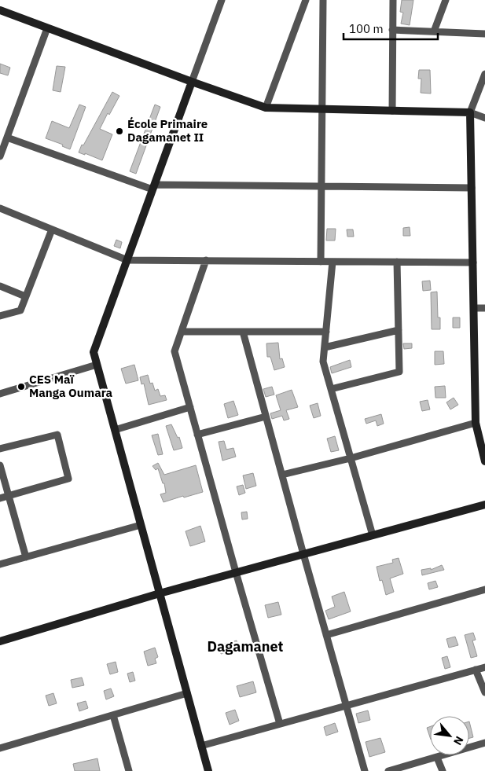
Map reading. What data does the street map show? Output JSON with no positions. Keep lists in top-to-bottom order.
{
  "districts": ["Dagamanet"],
  "places": ["École Primaire Dagamanet II", "CES Maï Manga Oumara"],
  "scale_bar": "100 m",
  "north": "bottom right"
}
